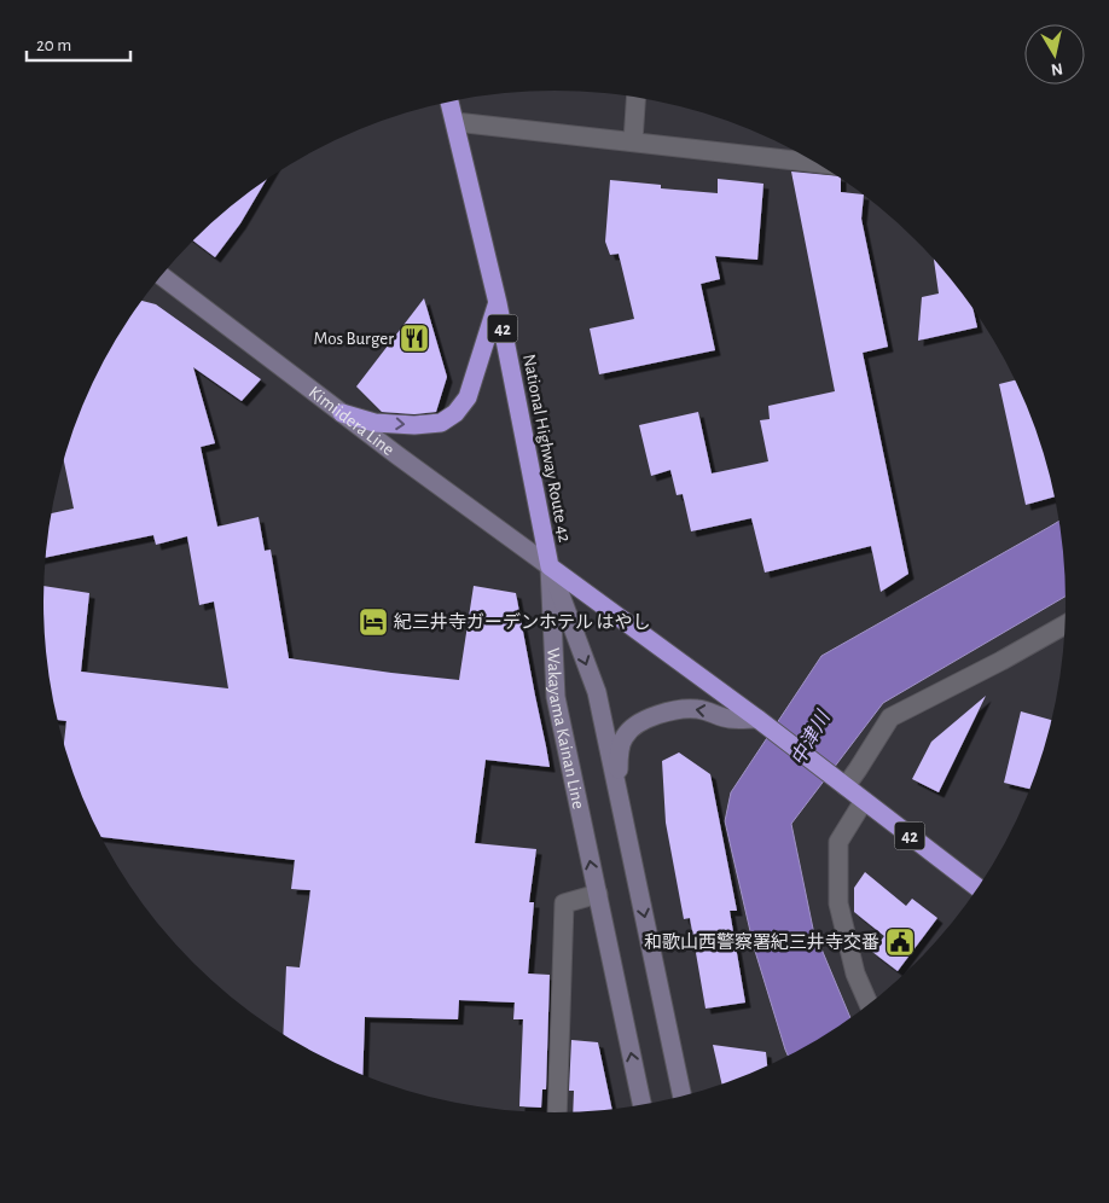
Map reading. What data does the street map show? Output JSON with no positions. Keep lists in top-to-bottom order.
{
  "streets": {
    "highway": ["42", "National Highway Route 42"],
    "main road": ["Kimiidera Line", "Wakayama Kainan Line"]
  },
  "crossings": [
    ["42", "Kimiidera Line"],
    ["42", "National Highway Route 42"],
    ["42", "Wakayama Kainan Line"],
    ["Kimiidera Line", "National Highway Route 42"],
    ["Kimiidera Line", "Wakayama Kainan Line"],
    ["National Highway Route 42", "Wakayama Kainan Line"]
  ],
  "water": ["中津川"],
  "places": {
    "restaurant": ["Mos Burger"],
    "hotel": ["紀三井寺ガーデンホテル はやし"],
    "public building": ["和歌山西警察署紀三井寺交番"]
  },
  "scale_bar": "20 m",
  "north": "bottom"
}
